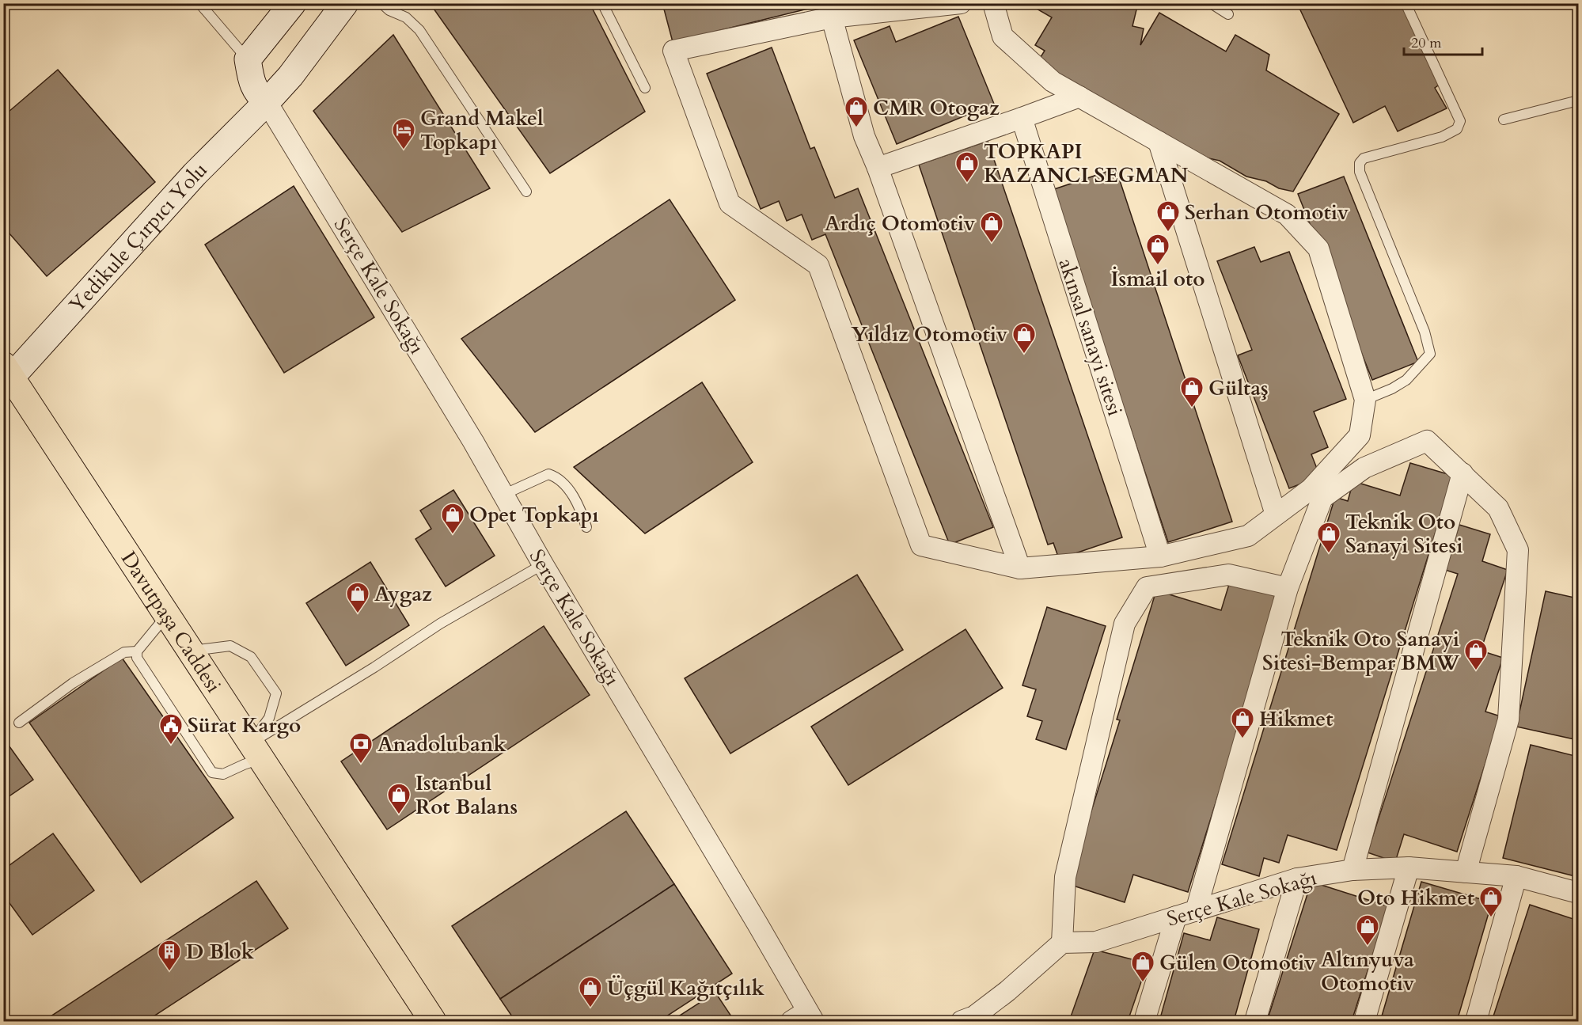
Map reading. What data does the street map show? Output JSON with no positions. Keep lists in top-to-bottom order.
{
  "streets": {
    "main road": ["Davutpaşa Caddesi"],
    "street": ["Yedikule Çırpıcı Yolu", "Serçe Kale Sokağı", "akınsal sanayi sitesi"]
  },
  "crossings": [
    ["Yedikule Çırpıcı Yolu", "Serçe Kale Sokağı"],
    ["Yedikule Çırpıcı Yolu", "Davutpaşa Caddesi"]
  ],
  "places": {
    "shop": [
      "CMR Otogaz",
      "TOPKAPI KAZANCI SEGMAN",
      "Serhan Otomotiv",
      "Ardıç Otomotiv",
      "İsmail oto",
      "Yıldız Otomotiv",
      "Gültaş",
      "Opet Topkapı",
      "Teknik Oto Sanayi Sitesi",
      "Aygaz",
      "Teknik Oto Sanayi Sitesi-Bempar BMW",
      "Hikmet",
      "Istanbul Rot Balans",
      "Oto Hikmet",
      "Altınyuva Otomotiv",
      "Gülen Otomotiv",
      "Üçgül Kağıtçılık"
    ],
    "hotel": ["Grand Makel Topkapı"],
    "public building": ["Sürat Kargo"],
    "bank": ["Anadolubank"],
    "building": ["D Blok"]
  },
  "scale_bar": "20 m"
}
